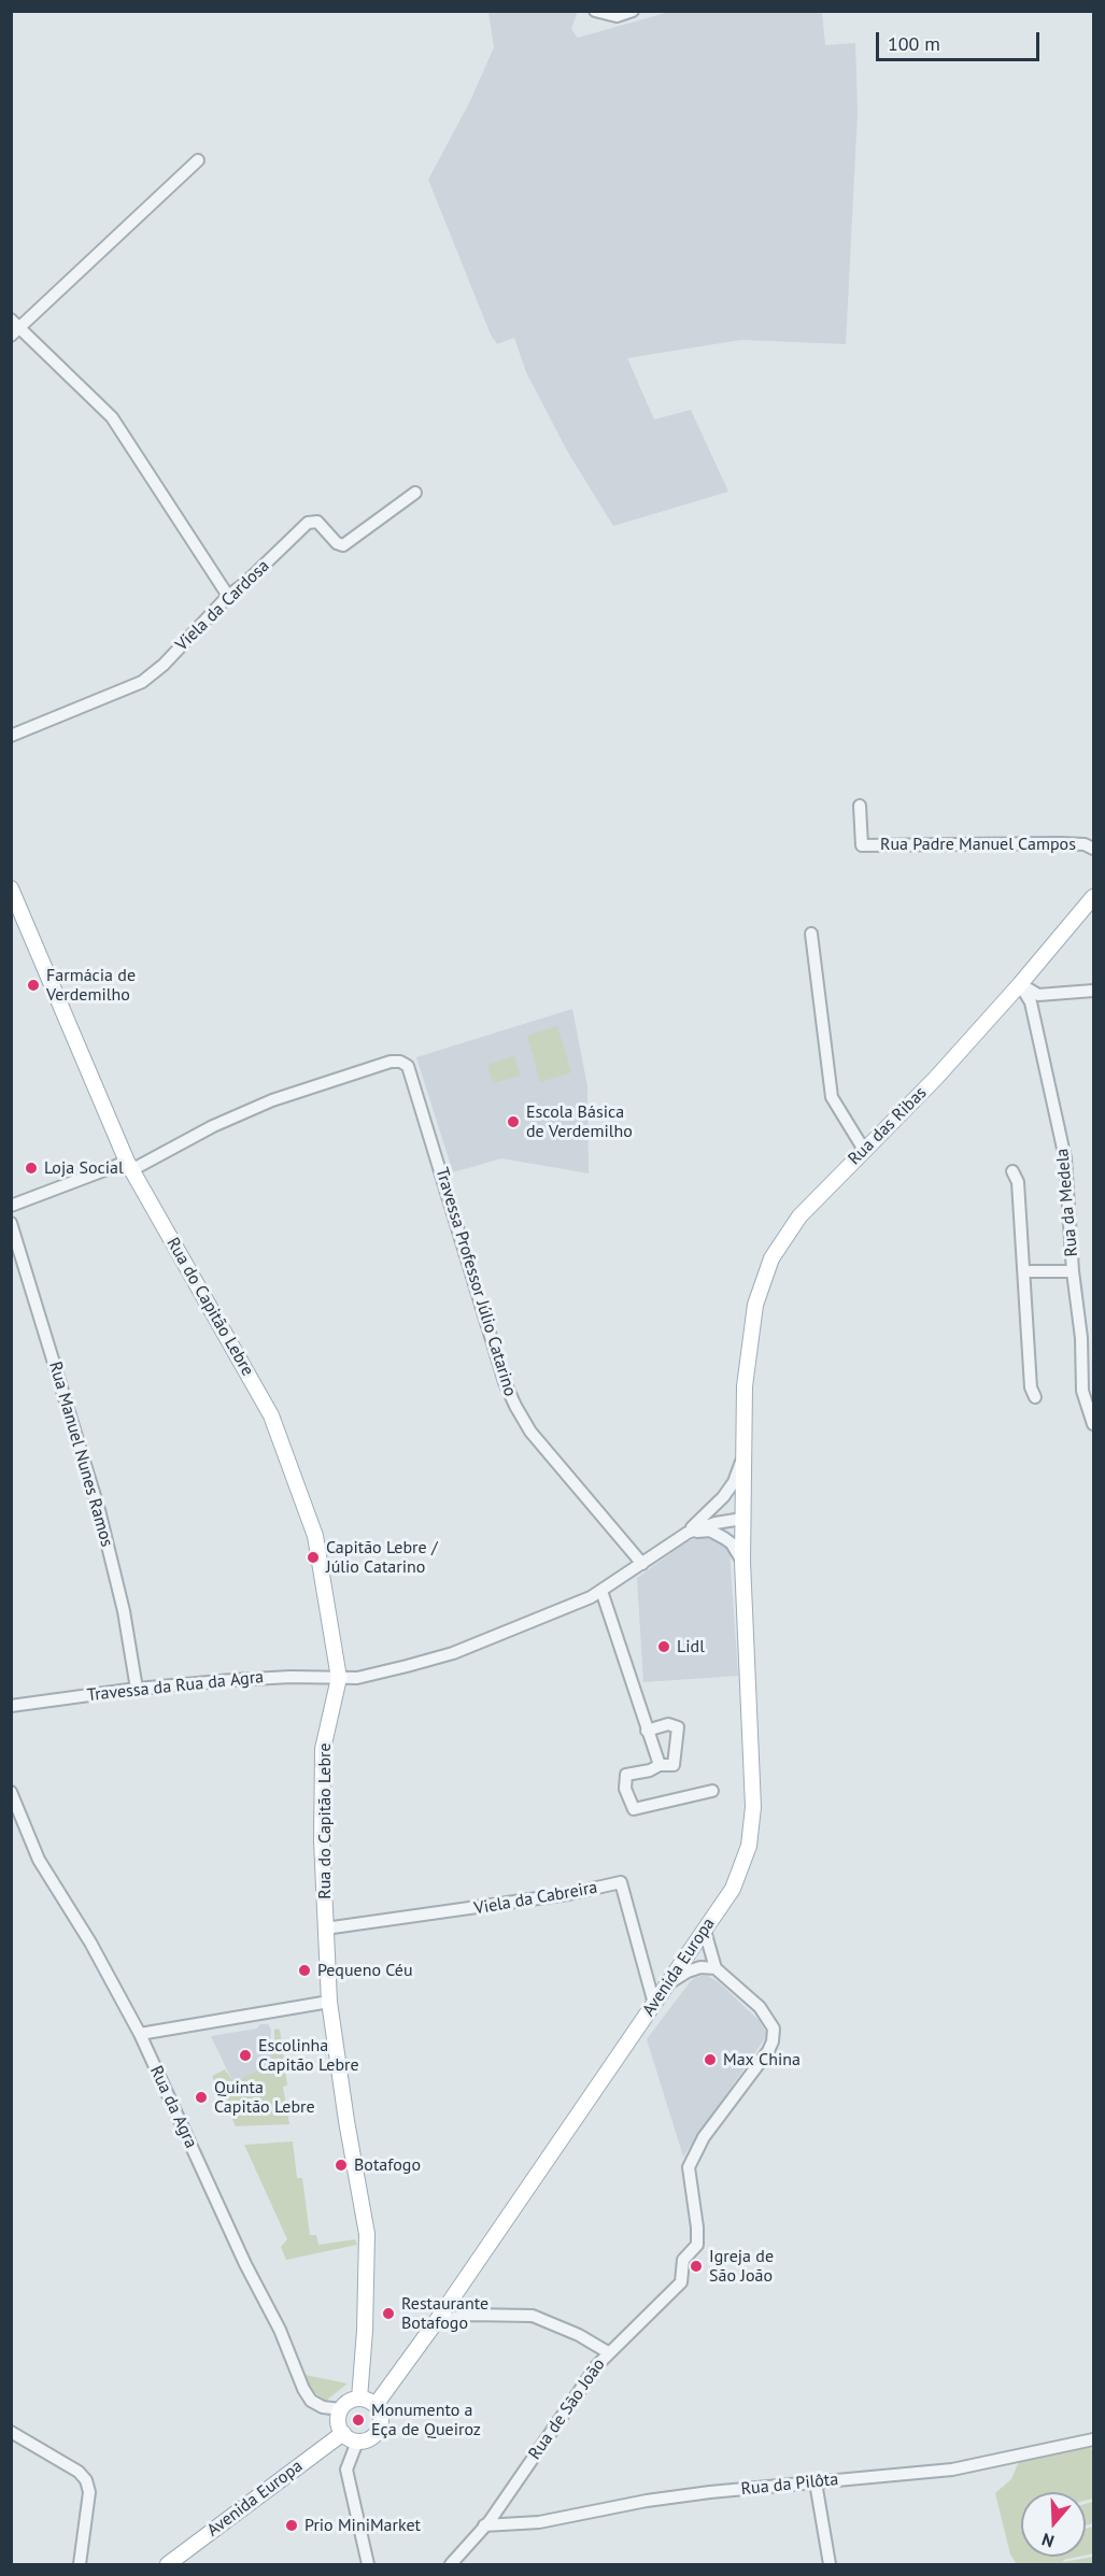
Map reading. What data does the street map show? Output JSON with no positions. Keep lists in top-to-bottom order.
{
  "streets": {
    "main road": ["Rua das Ribas", "Rua do Capitão Lebre", "Avenida Europa"],
    "street": [
      "Viela da Cardosa",
      "Rua Padre Manuel Campos",
      "Rua da Medela",
      "Travessa Professor Júlio Catarino",
      "Rua Manuel Nunes Ramos",
      "Travessa da Rua da Agra",
      "Viela da Cabreira",
      "Rua da Agra",
      "Rua de São João",
      "Rua da Pilôta"
    ]
  },
  "crossings": [
    ["Rua das Ribas", "Rua da Medela"],
    ["Rua das Ribas", "Avenida Europa"],
    ["Travessa Professor Júlio Catarino", "Rua do Capitão Lebre"],
    ["Travessa Professor Júlio Catarino", "Travessa da Rua da Agra"],
    ["Rua do Capitão Lebre", "Travessa da Rua da Agra"],
    ["Rua do Capitão Lebre", "Viela da Cabreira"],
    ["Rua do Capitão Lebre", "Avenida Europa"],
    ["Rua do Capitão Lebre", "Rua da Agra"],
    ["Rua Manuel Nunes Ramos", "Travessa da Rua da Agra"],
    ["Viela da Cabreira", "Avenida Europa"],
    ["Avenida Europa", "Rua da Agra"],
    ["Rua de São João", "Rua da Pilôta"]
  ],
  "places": [
    "Farmácia de Verdemilho",
    "Escola Básica de Verdemilho",
    "Loja Social",
    "Capitão Lebre / Júlio Catarino",
    "Lidl",
    "Pequeno Céu",
    "Escolinha Capitão Lebre",
    "Max China",
    "Quinta Capitão Lebre",
    "Botafogo",
    "Igreja de São João",
    "Restaurante Botafogo",
    "Monumento a Eça de Queiroz",
    "Prio MiniMarket"
  ],
  "scale_bar": "100 m",
  "north": "bottom"
}
